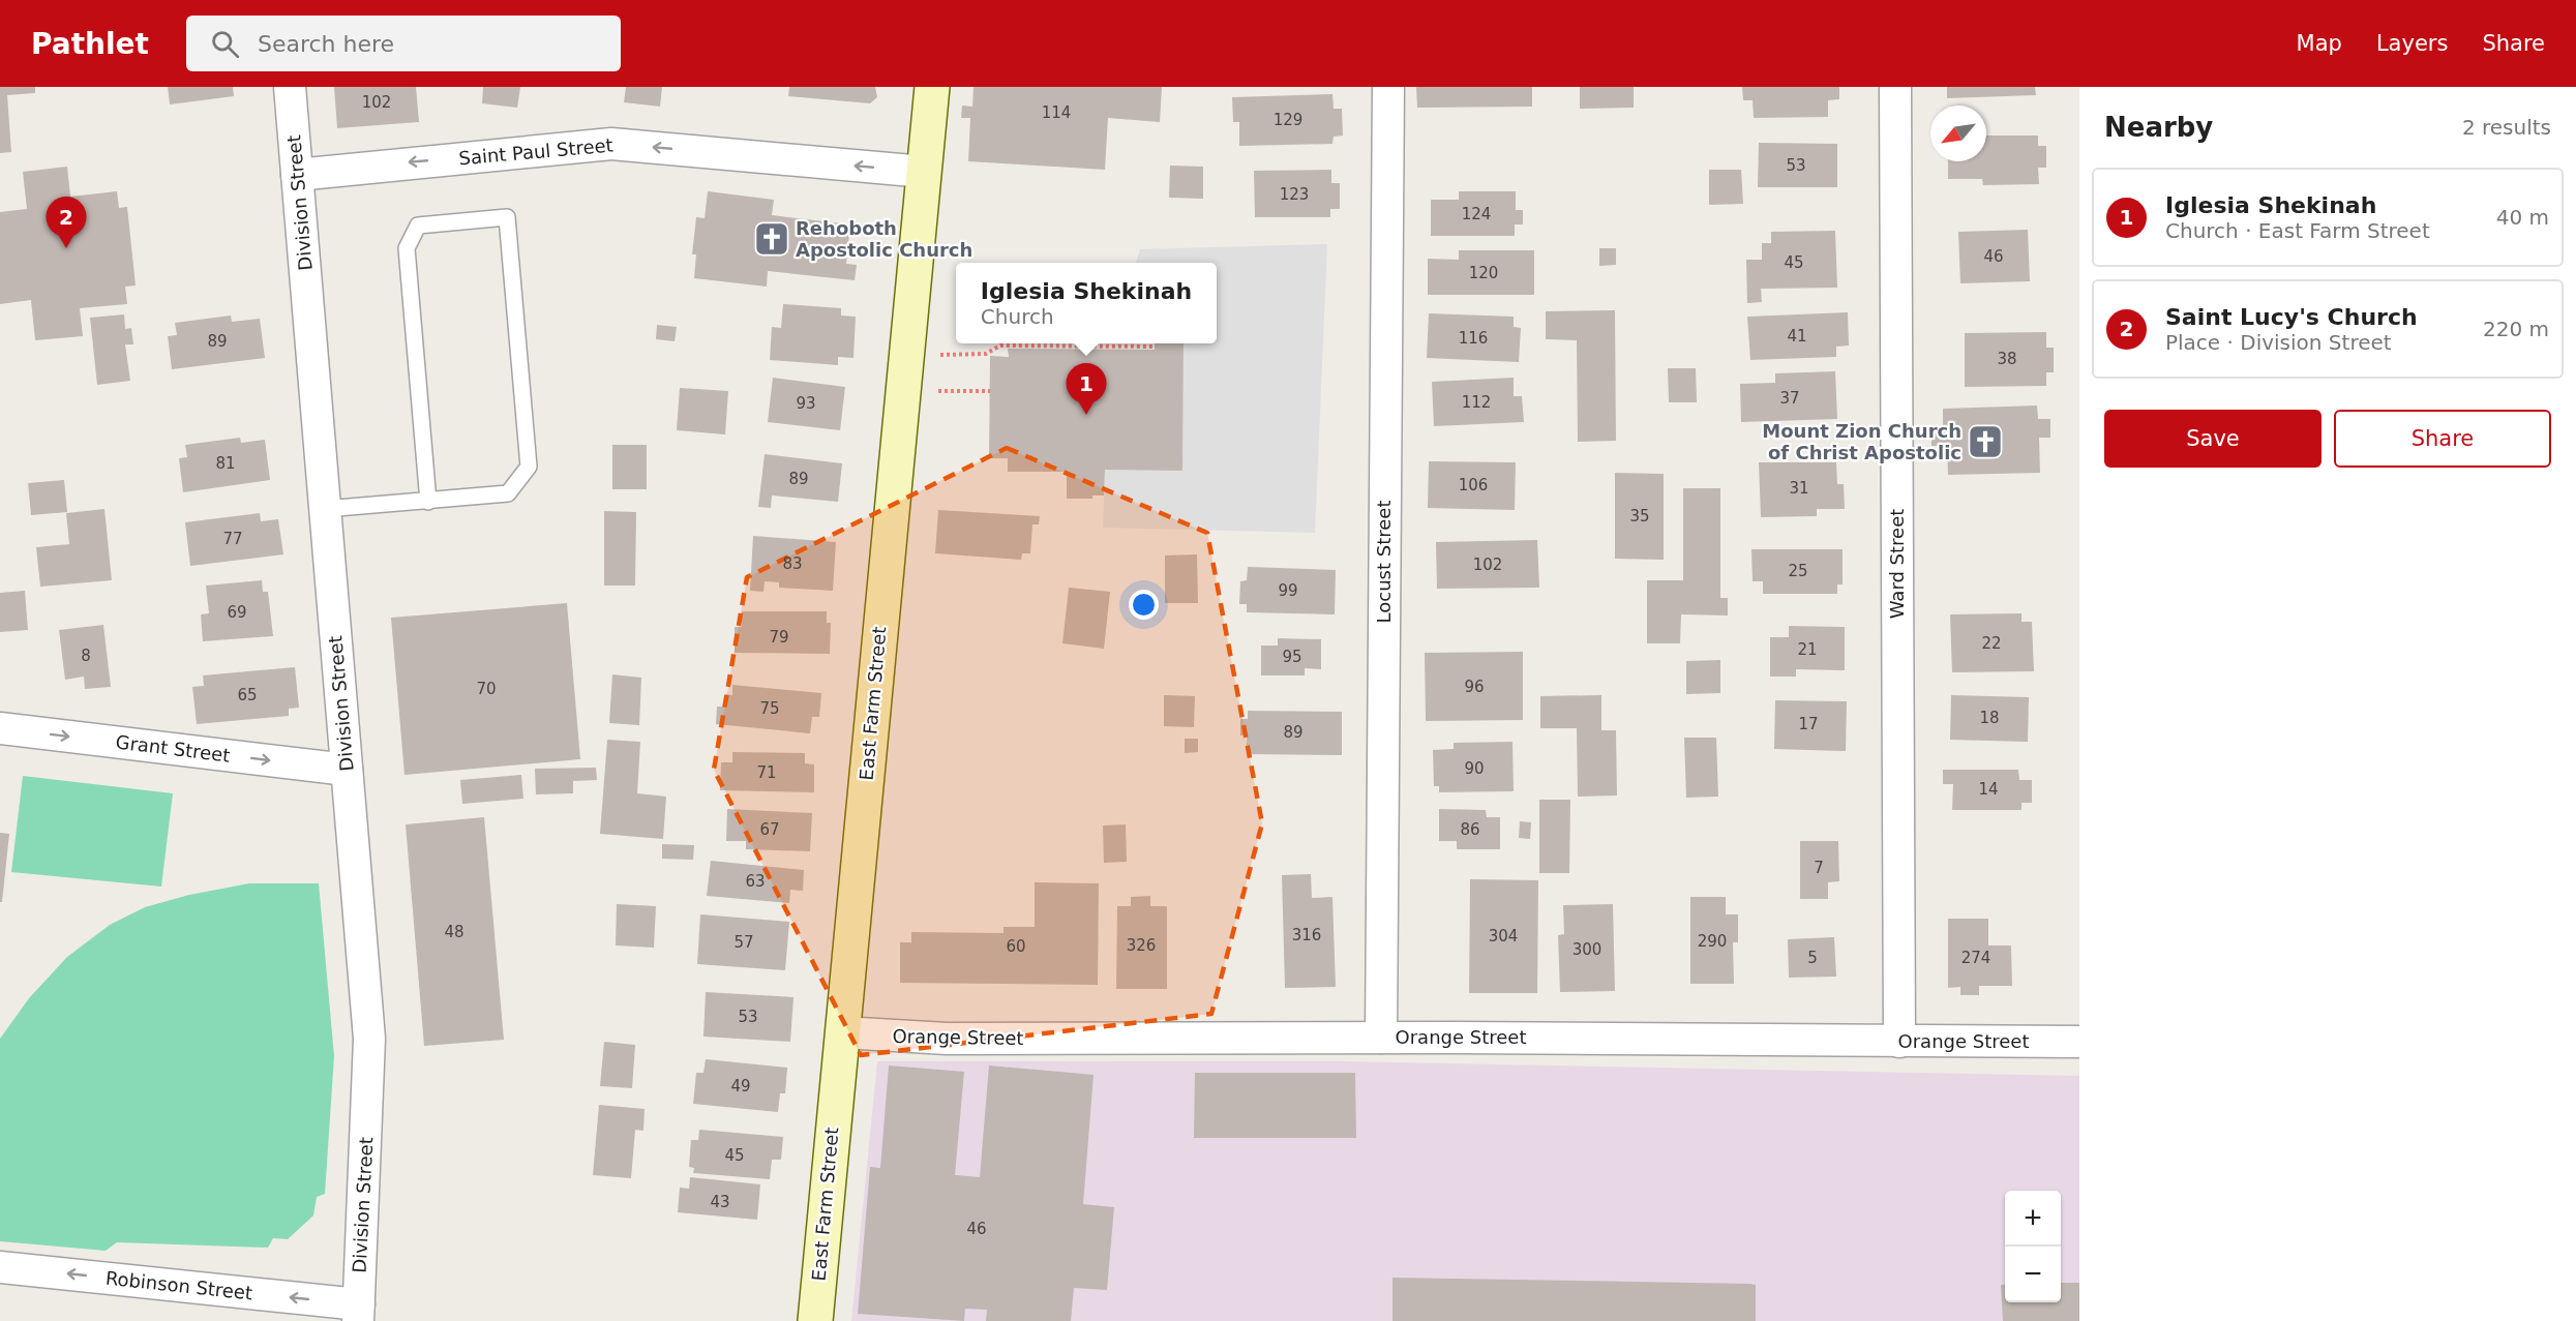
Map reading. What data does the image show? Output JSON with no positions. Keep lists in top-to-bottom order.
{
  "streets": {
    "main road": ["East Farm Street"],
    "street": [
      "Saint Paul Street",
      "Division Street",
      "Locust Street",
      "Ward Street",
      "Grant Street",
      "Orange Street",
      "Robinson Street"
    ]
  },
  "crossings": [
    ["Saint Paul Street", "Division Street"],
    ["Saint Paul Street", "East Farm Street"],
    ["Division Street", "Grant Street"],
    ["Division Street", "Robinson Street"],
    ["Locust Street", "Orange Street"],
    ["Ward Street", "Orange Street"],
    ["East Farm Street", "Orange Street"]
  ],
  "one_way": ["Saint Paul Street", "Grant Street", "Robinson Street"],
  "places": {
    "church": ["Rehoboth Apostolic Church", "Mount Zion Church of Christ Apostolic"]
  },
  "house_numbers": [
    "102",
    "114",
    "129",
    "53",
    "123",
    "124",
    "46",
    "45",
    "120",
    "41",
    "116",
    "89",
    "38",
    "37",
    "112",
    "93",
    "81",
    "89",
    "106",
    "31",
    "35",
    "77",
    "83",
    "102",
    "25",
    "99",
    "69",
    "79",
    "22",
    "21",
    "8",
    "95",
    "96",
    "70",
    "65",
    "75",
    "18",
    "17",
    "89",
    "90",
    "71",
    "14",
    "67",
    "86",
    "7",
    "63",
    "48",
    "316",
    "304",
    "290",
    "57",
    "326",
    "60",
    "300",
    "5",
    "274",
    "53",
    "49",
    "45",
    "43",
    "46"
  ],
  "north": "bottom left",
  "page": {
    "header": "Pathlet",
    "search": "Search here",
    "nav": ["Map", "Layers", "Share"],
    "heading": ["Nearby", "2 results"],
    "list": [
      {
        "mark": "1",
        "name": "Iglesia Shekinah",
        "note": "Church · East Farm Street",
        "value": "40 m"
      },
      {
        "mark": "2",
        "name": "Saint Lucy's Church",
        "note": "Place · Division Street",
        "value": "220 m"
      }
    ],
    "pins": ["2", "1"],
    "popup": ["Iglesia Shekinah", "Church"],
    "buttons": ["Save", "Share"],
    "map_buttons": ["+", "−"]
  }
}
